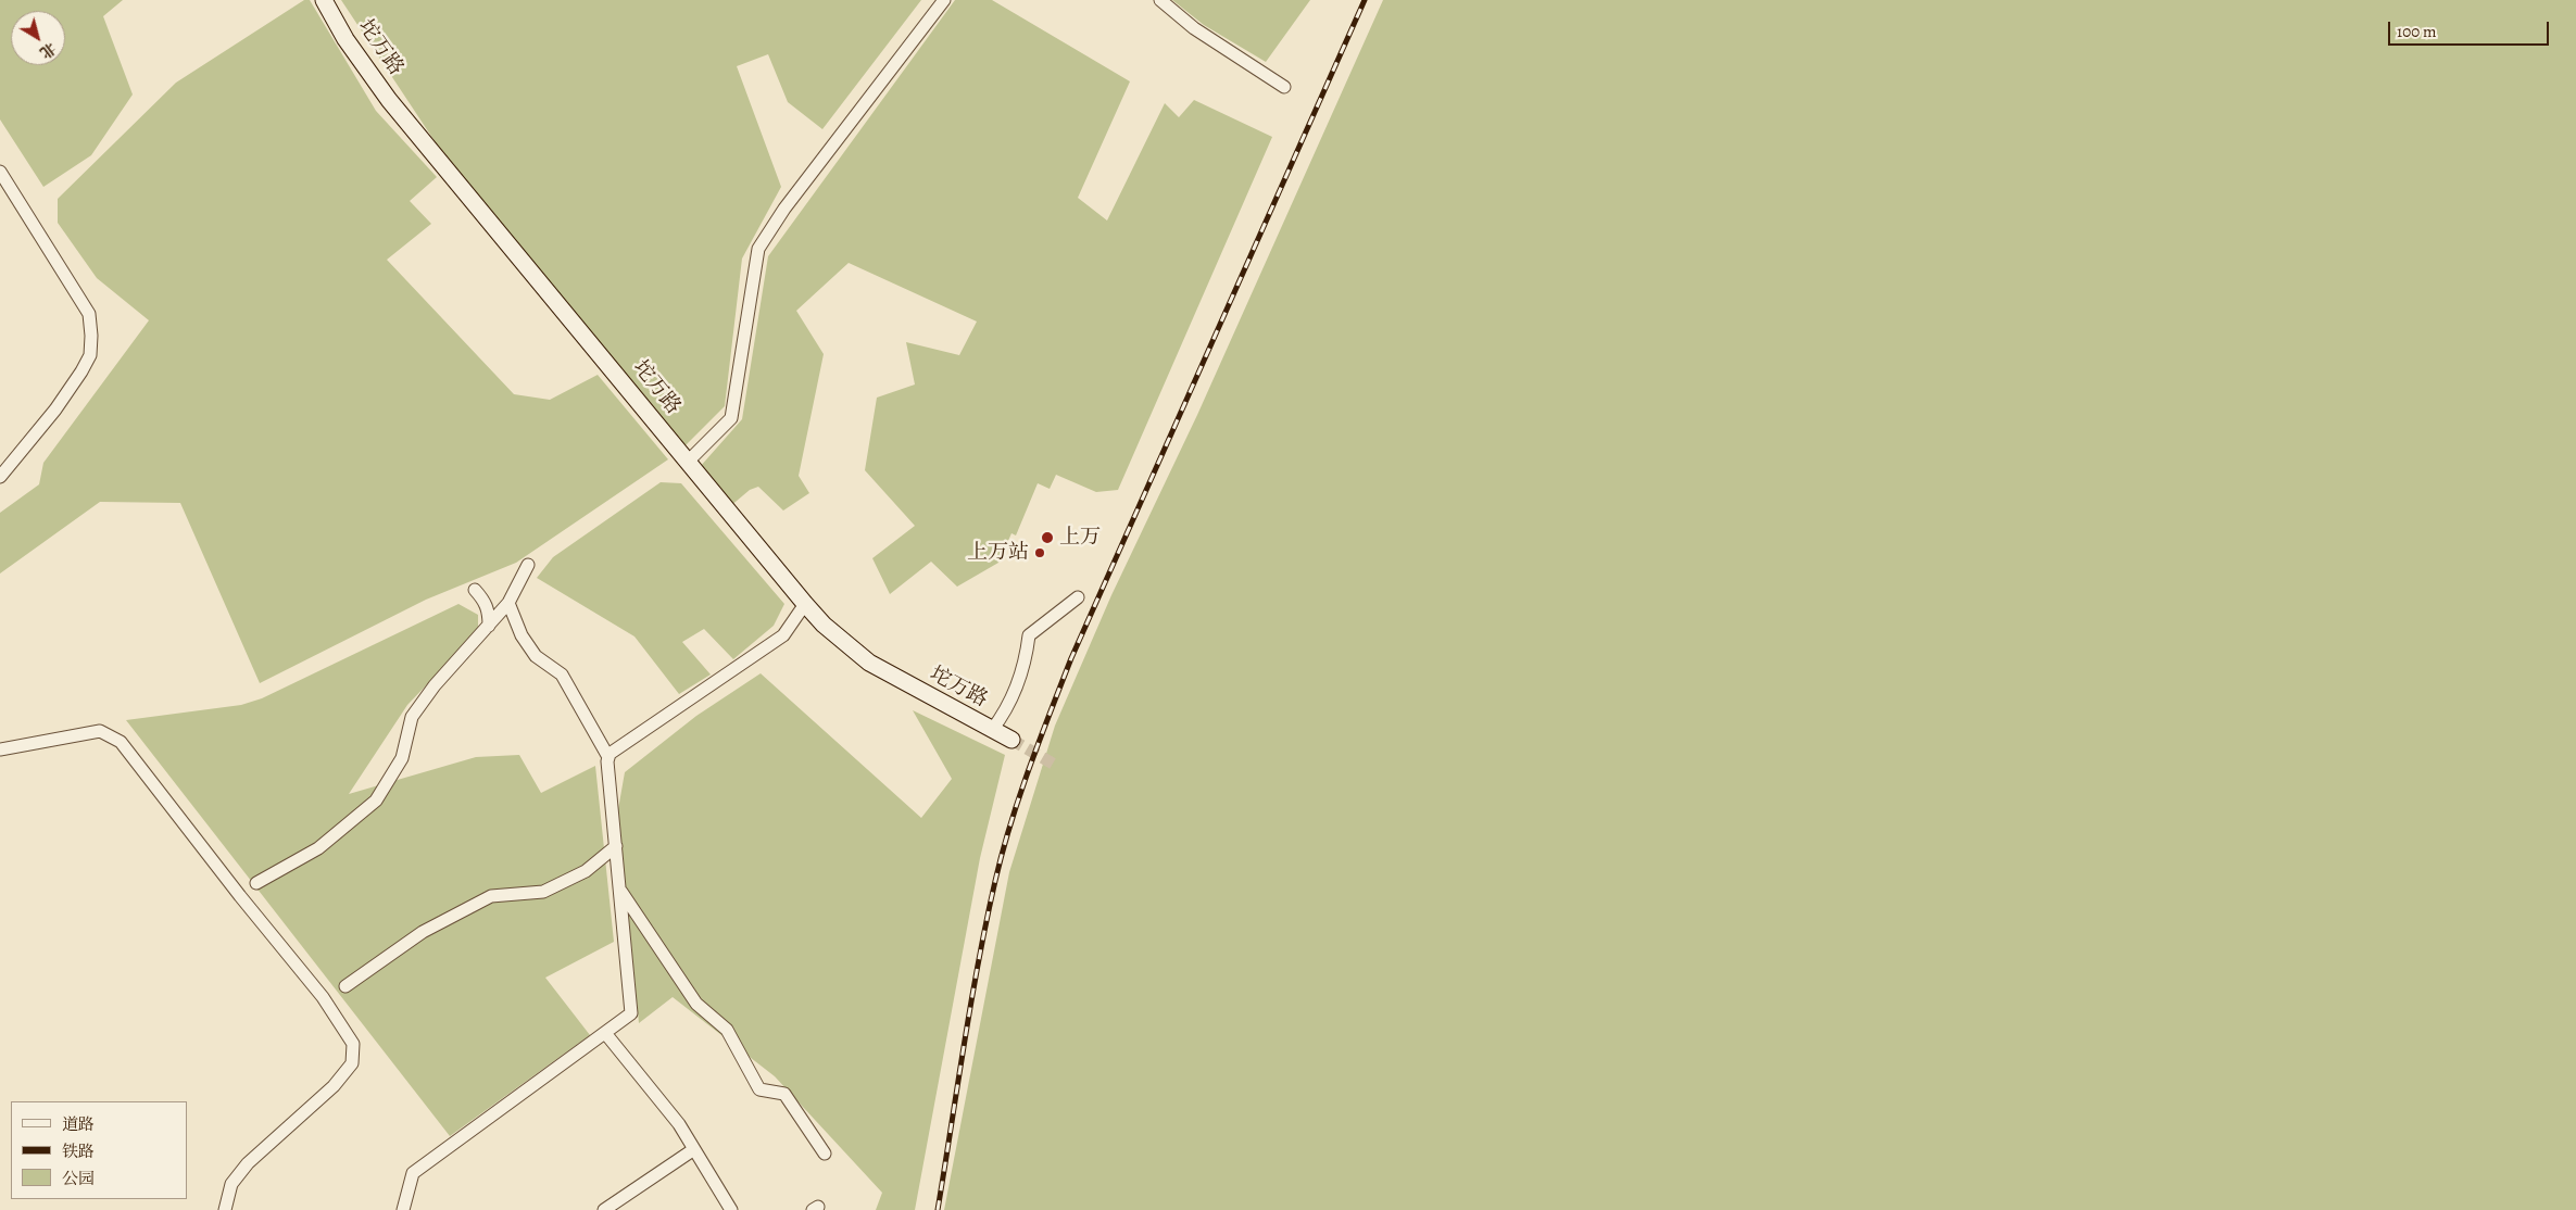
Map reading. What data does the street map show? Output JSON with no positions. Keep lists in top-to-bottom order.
{
  "streets": {
    "main road": ["坨万路"]
  },
  "places": ["上万", "上万站"],
  "legend": ["道路", "铁路", "公园"],
  "scale_bar": "100 m",
  "north": "bottom right"
}
